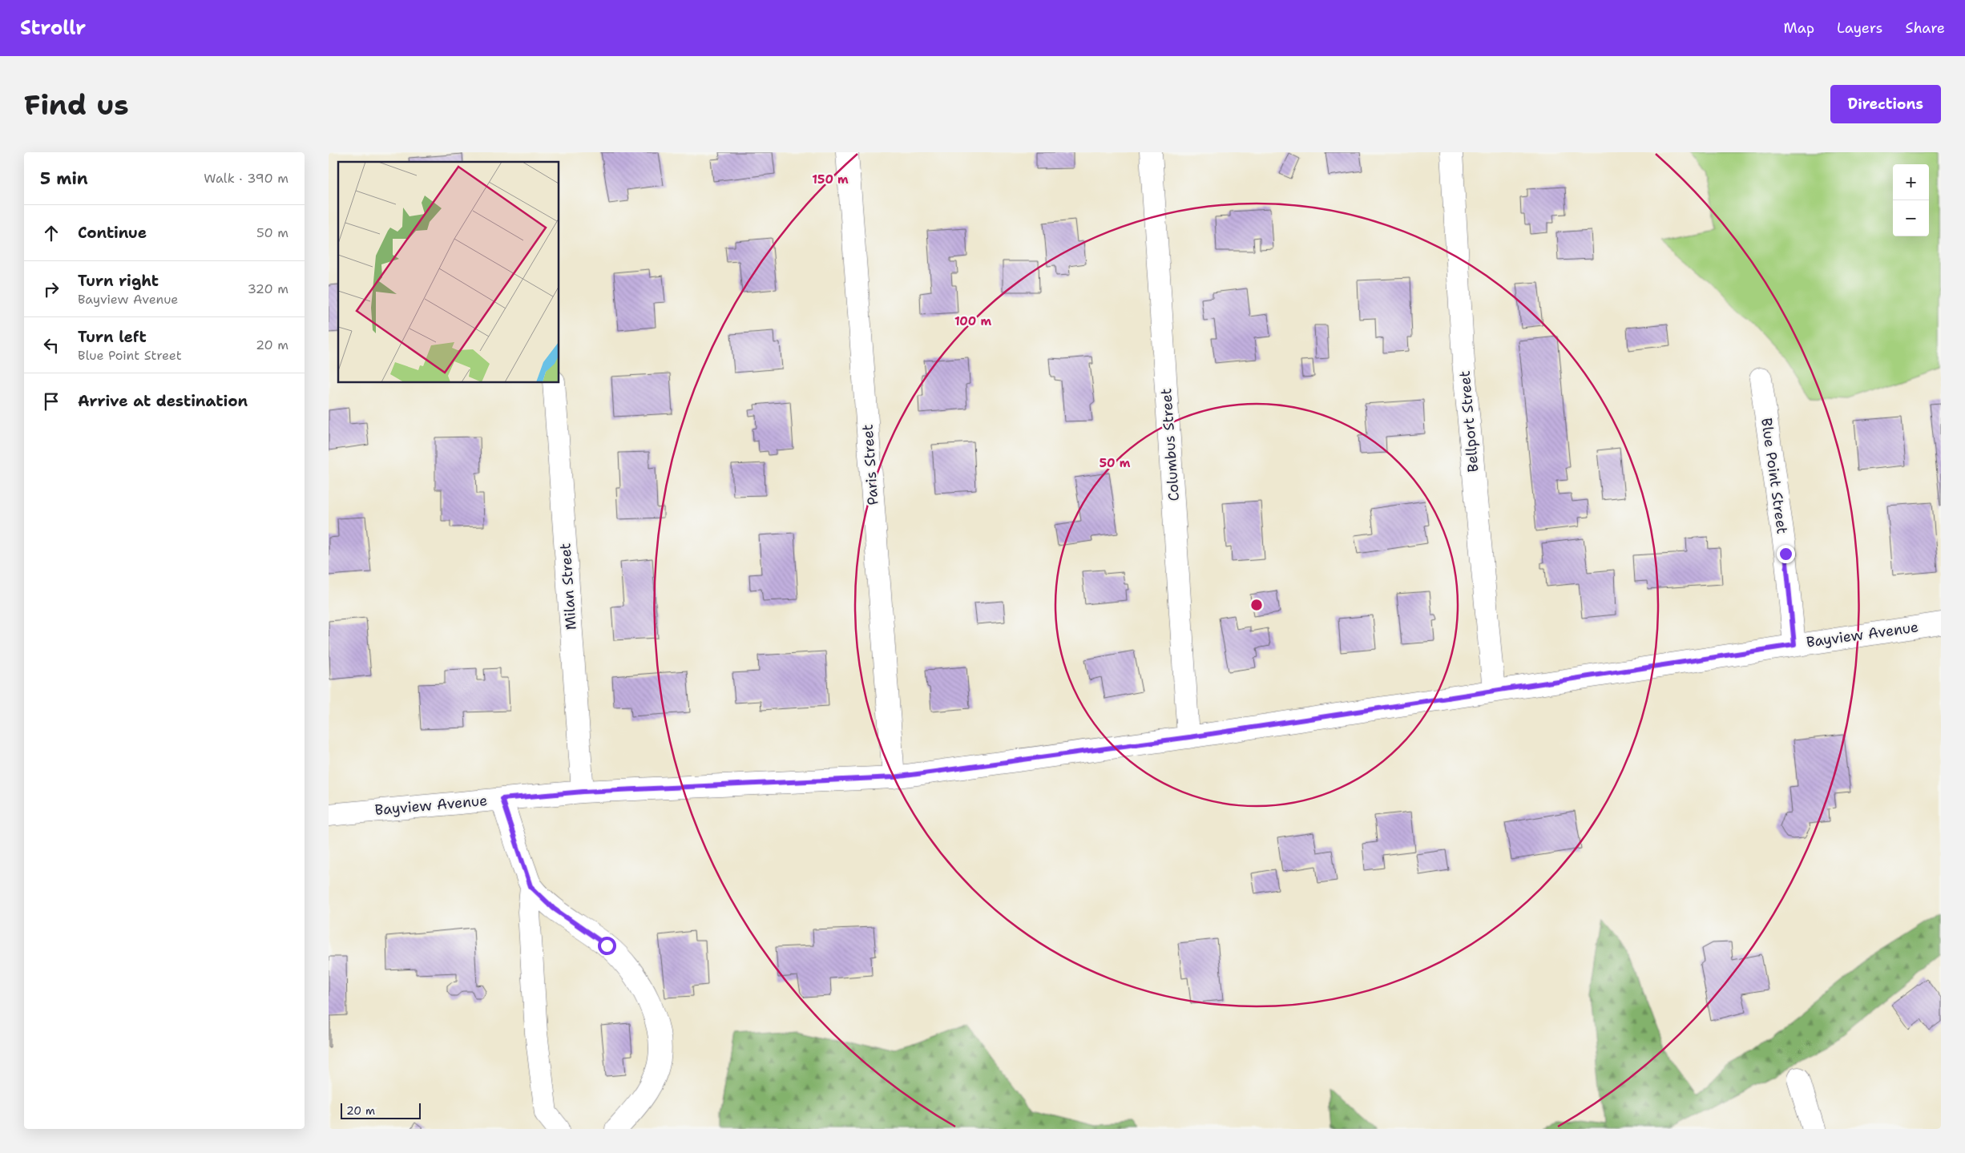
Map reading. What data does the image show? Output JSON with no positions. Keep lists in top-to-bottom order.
{
  "streets": {
    "street": [
      "Bellport Street",
      "Columbus Street",
      "Paris Street",
      "Blue Point Street",
      "Milan Street",
      "Bayview Avenue"
    ]
  },
  "crossings": [
    ["Bellport Street", "Bayview Avenue"],
    ["Columbus Street", "Bayview Avenue"],
    ["Paris Street", "Bayview Avenue"],
    ["Blue Point Street", "Bayview Avenue"],
    ["Milan Street", "Bayview Avenue"]
  ],
  "scale_bar": "20 m",
  "page": {
    "header": "Strollr",
    "nav": ["Map", "Layers", "Share"],
    "buttons": "Directions",
    "title": "Find us",
    "heading": ["5 min", "Walk · 390 m"],
    "map_buttons": ["+", "−"],
    "list": [
      ["Continue", "50 m"],
      ["Turn right", "Bayview Avenue", "320 m"],
      ["Turn left", "Blue Point Street", "20 m"],
      "Arrive at destination"
    ],
    "scale": "20 m"
  },
  "rings": ["150 m", "100 m", "50 m"]
}
